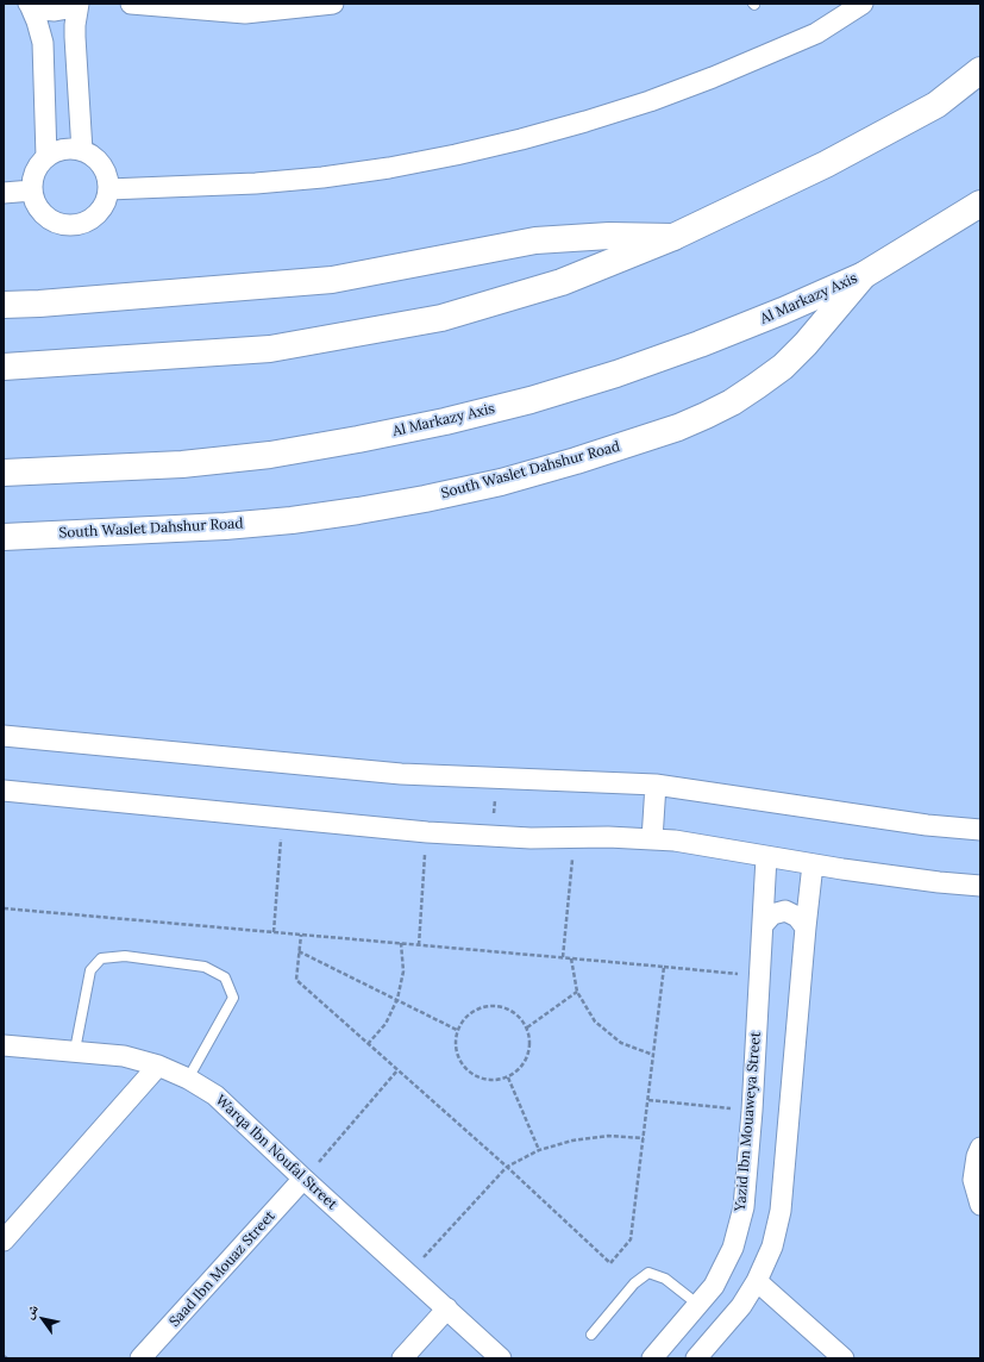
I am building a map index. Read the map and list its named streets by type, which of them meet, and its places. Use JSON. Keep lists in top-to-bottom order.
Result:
{
  "streets": {
    "main road": ["Al Markazy Axis", "South Waslet Dahshur Road"],
    "street": ["Yazid Ibn Mouaweya Street", "Warqa Ibn Noufal Street", "Saad Ibn Mouaz Street"]
  },
  "crossings": [
    ["Al Markazy Axis", "South Waslet Dahshur Road"],
    ["Warqa Ibn Noufal Street", "Saad Ibn Mouaz Street"]
  ],
  "north": "top left"
}
